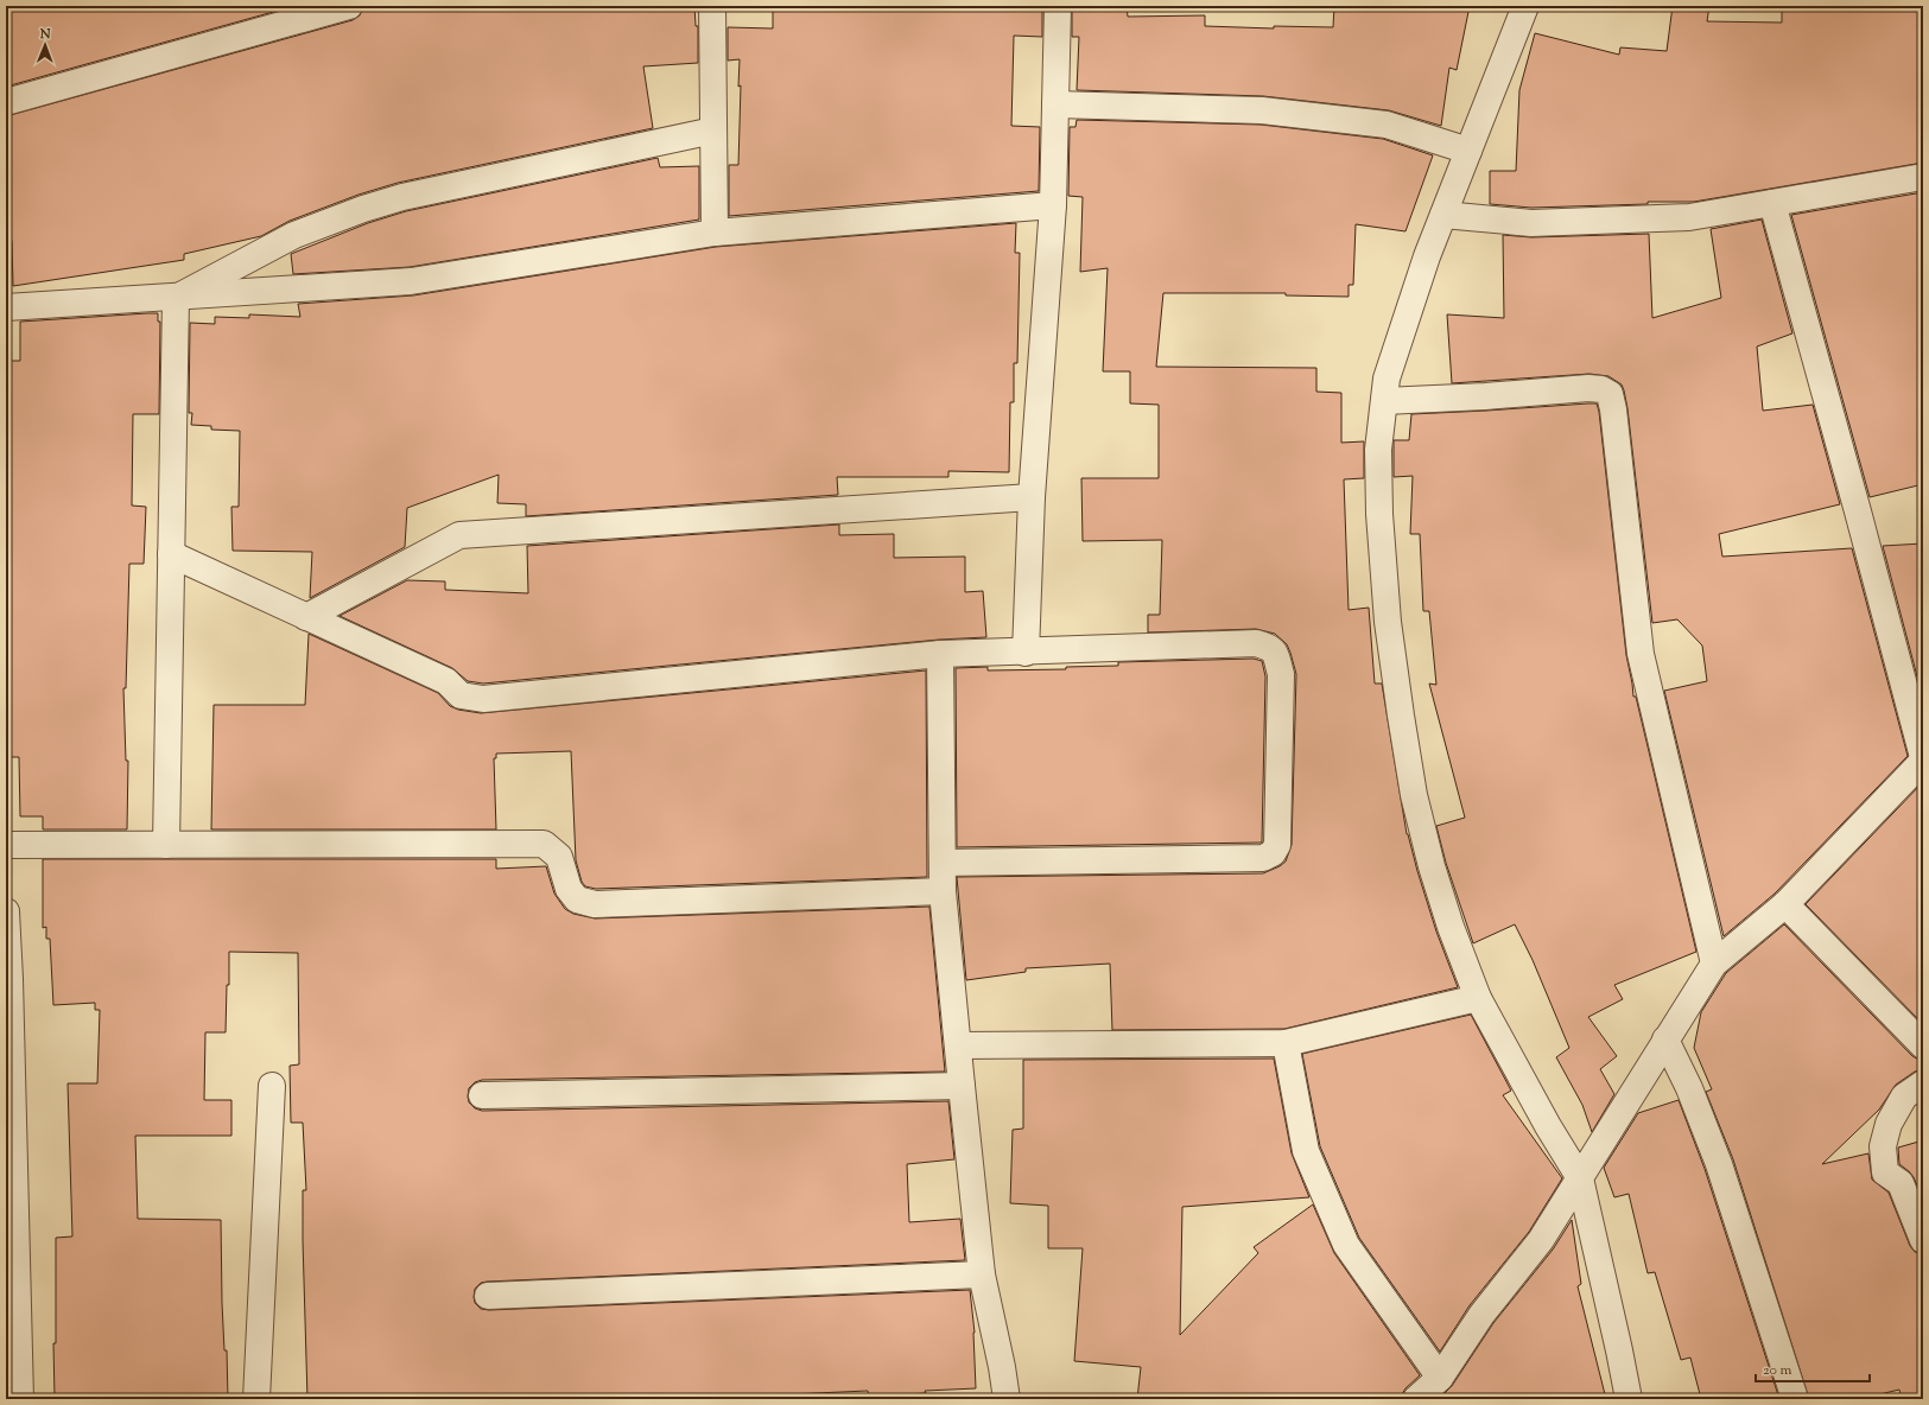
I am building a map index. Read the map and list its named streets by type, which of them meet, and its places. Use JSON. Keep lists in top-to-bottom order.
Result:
{
  "scale_bar": "20 m",
  "north": "top"
}
